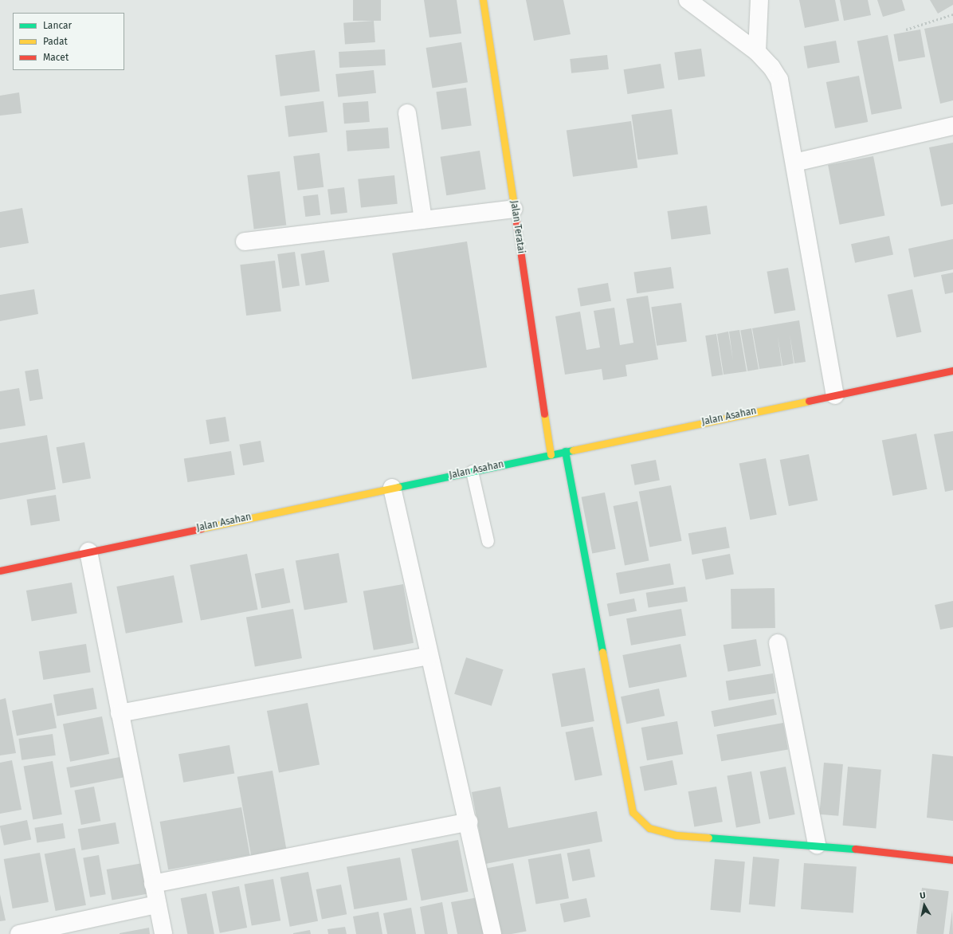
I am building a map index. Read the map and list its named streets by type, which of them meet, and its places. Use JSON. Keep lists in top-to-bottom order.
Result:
{
  "streets": {
    "street": ["Jalan Teratai", "Jalan Asahan"]
  },
  "crossings": [
    ["Jalan Teratai", "Jalan Asahan"]
  ],
  "legend": ["Lancar", "Padat", "Macet"],
  "north": "top"
}
